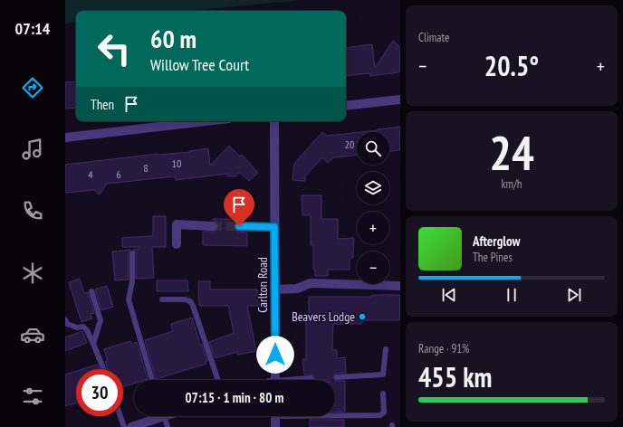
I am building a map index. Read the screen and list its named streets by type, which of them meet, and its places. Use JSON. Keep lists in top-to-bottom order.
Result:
{
  "streets": {
    "street": ["Carlton Road"]
  },
  "places": ["Beavers Lodge"],
  "house_numbers": [
    "20",
    "10",
    "8",
    "4",
    "6"
  ],
  "page": {
    "tabs": "07:14",
    "tile": [
      "Climate",
      ["24", "km/h"],
      ["Range · 91%", "455 km"]
    ],
    "turn": ["60 m", "Willow Tree Court"],
    "heat": ["−", "20.5°", "+"],
    "then": "Then",
    "map_buttons": ["+", "−"],
    "song": ["Afterglow", "The Pines"],
    "limit": "30",
    "trip": "07:15 · 1 min · 80 m"
  }
}
